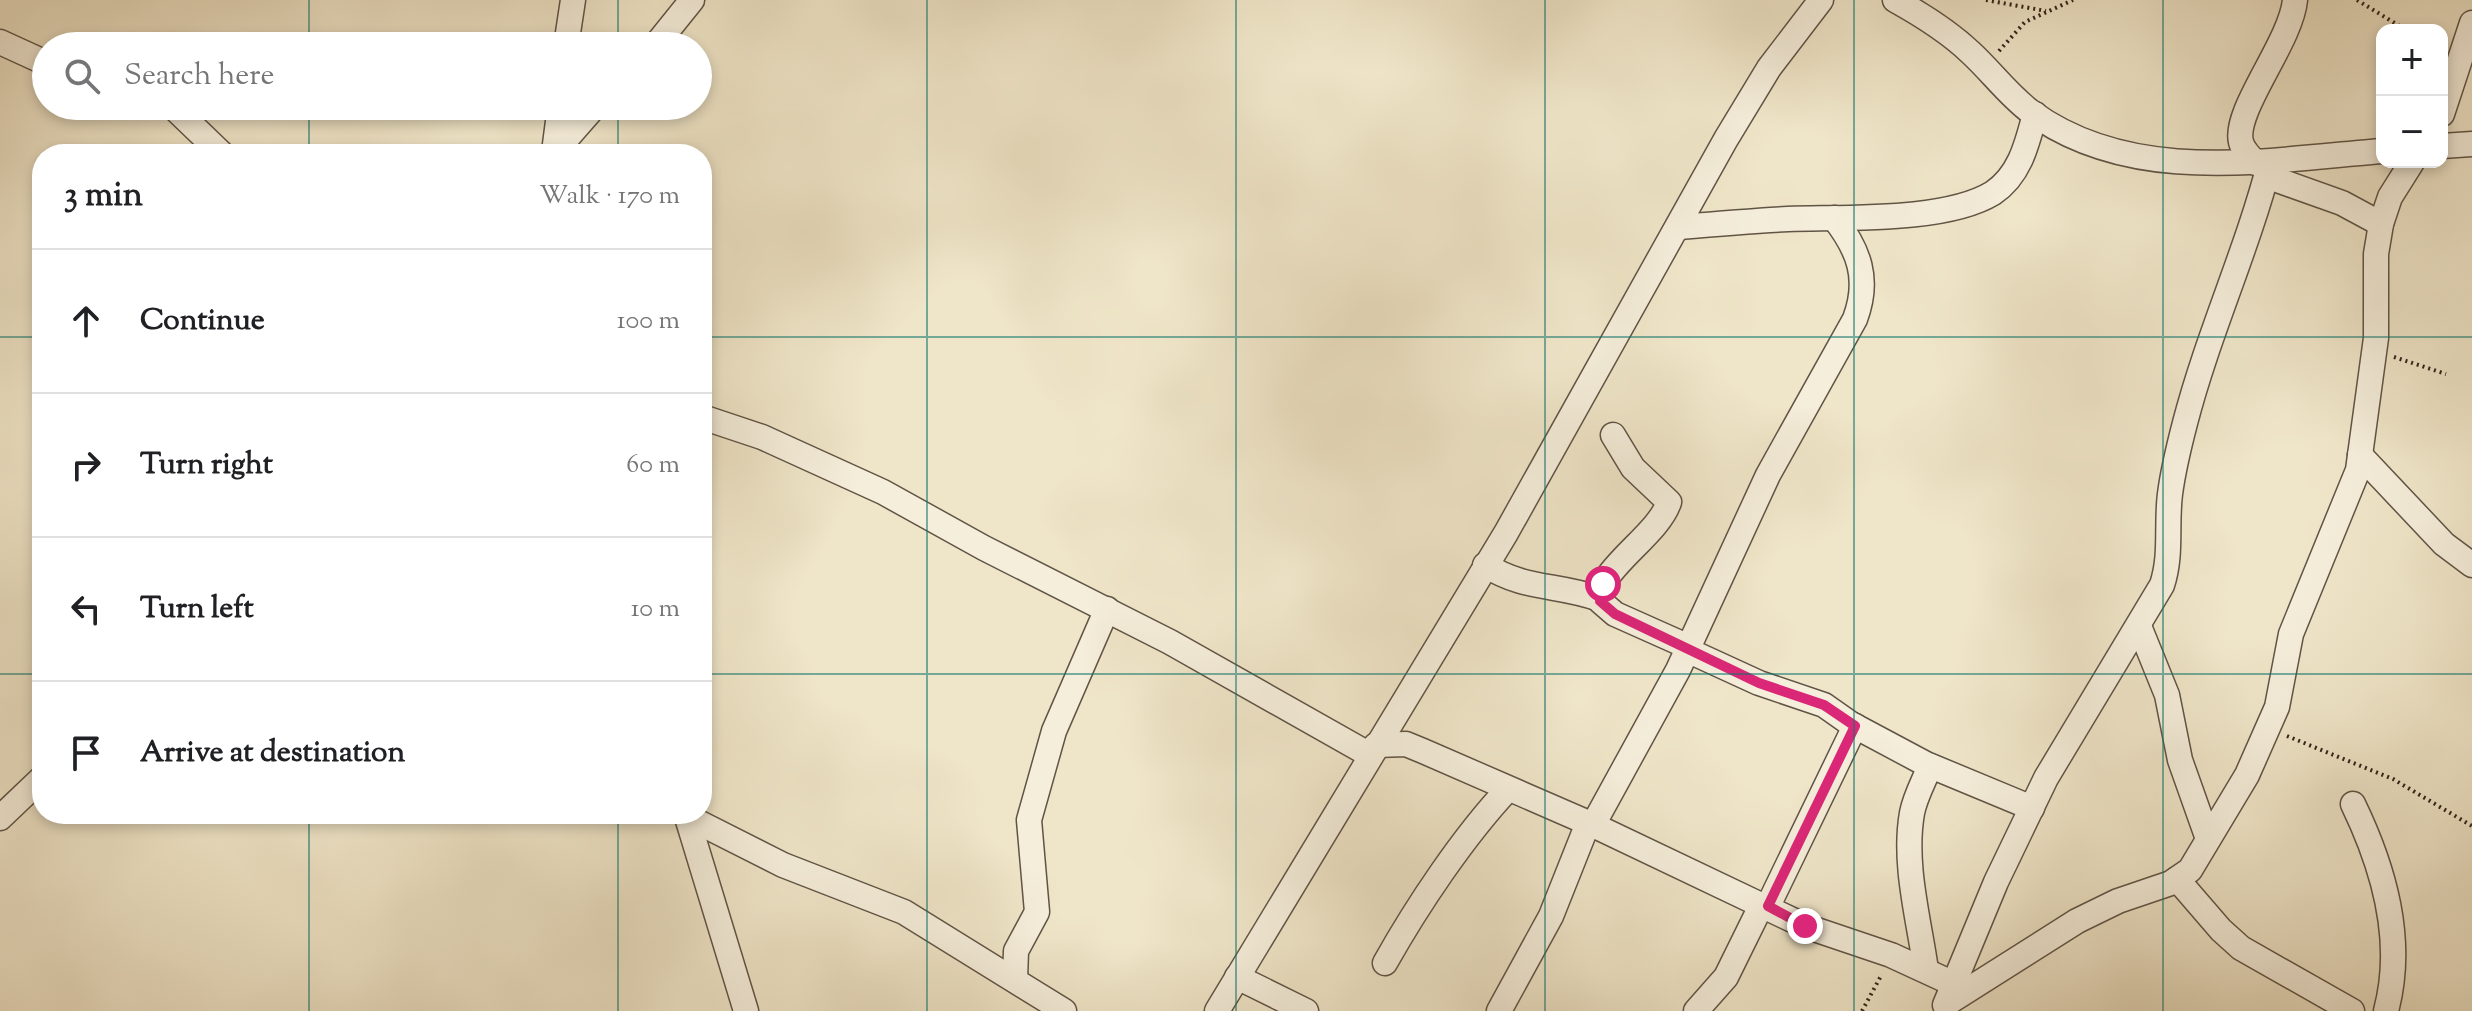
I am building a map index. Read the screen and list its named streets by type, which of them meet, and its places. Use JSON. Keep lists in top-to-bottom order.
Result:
{
  "page": {
    "map_buttons": ["+", "−"],
    "search": "Search here",
    "heading": ["3 min", "Walk · 170 m"],
    "list": [
      ["Continue", "100 m"],
      ["Turn right", "60 m"],
      ["Turn left", "10 m"],
      "Arrive at destination"
    ]
  }
}
